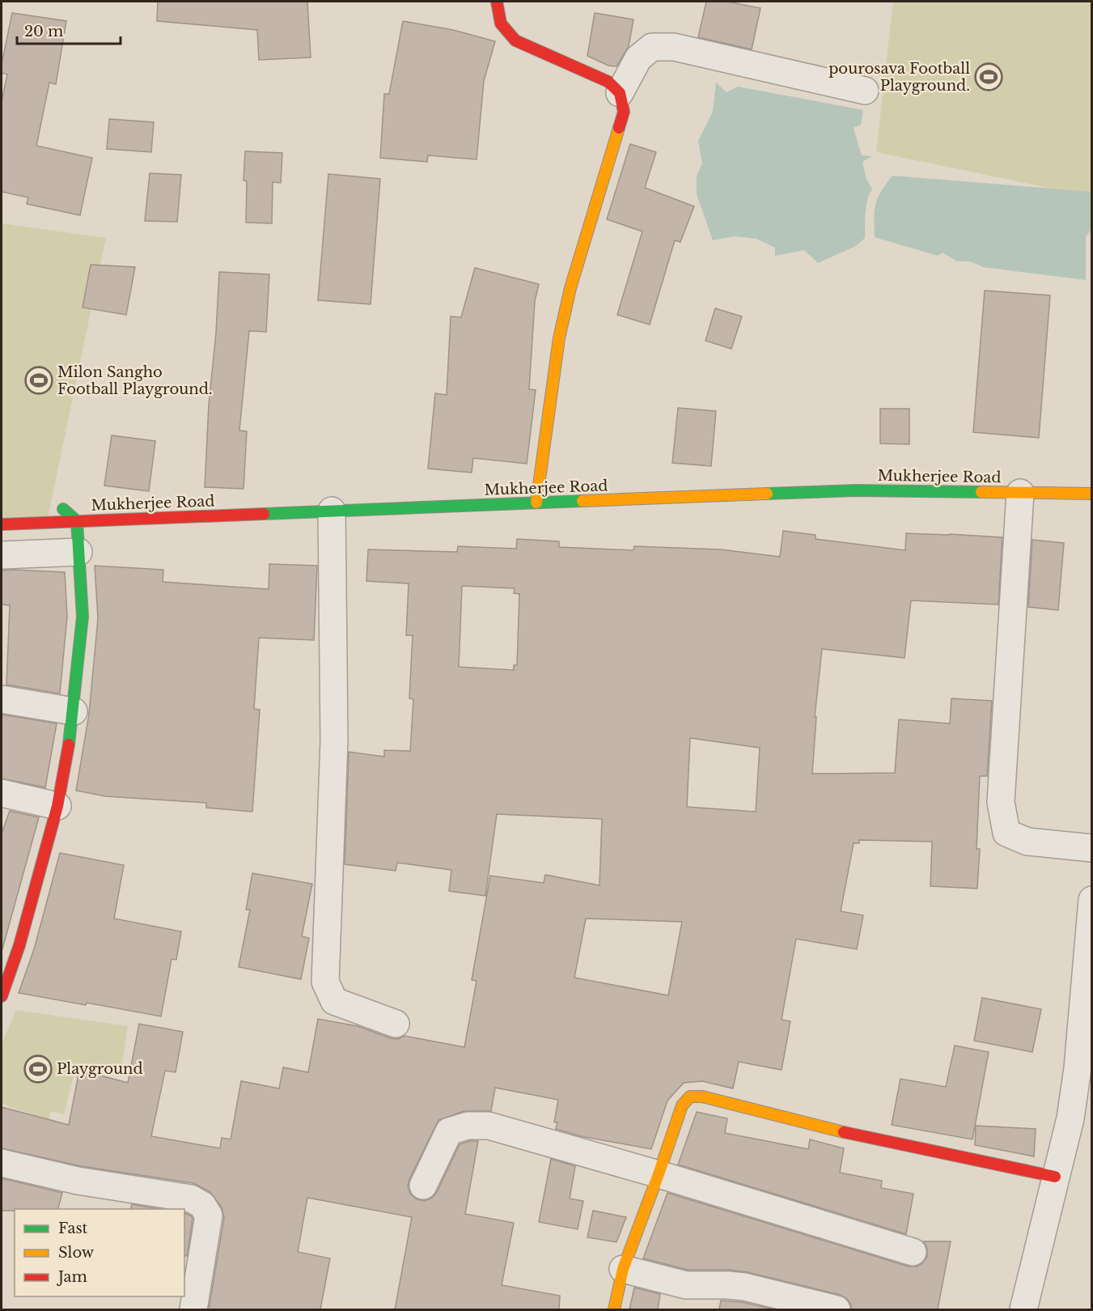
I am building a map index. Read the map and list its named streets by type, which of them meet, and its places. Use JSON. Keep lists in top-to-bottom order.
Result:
{
  "streets": {
    "street": ["Mukherjee Road"]
  },
  "places": {
    "sports": ["pourosava Football Playground.", "Milon Sangho Football Playground.", "Playground"]
  },
  "legend": ["Fast", "Slow", "Jam"],
  "scale_bar": "20 m"
}
